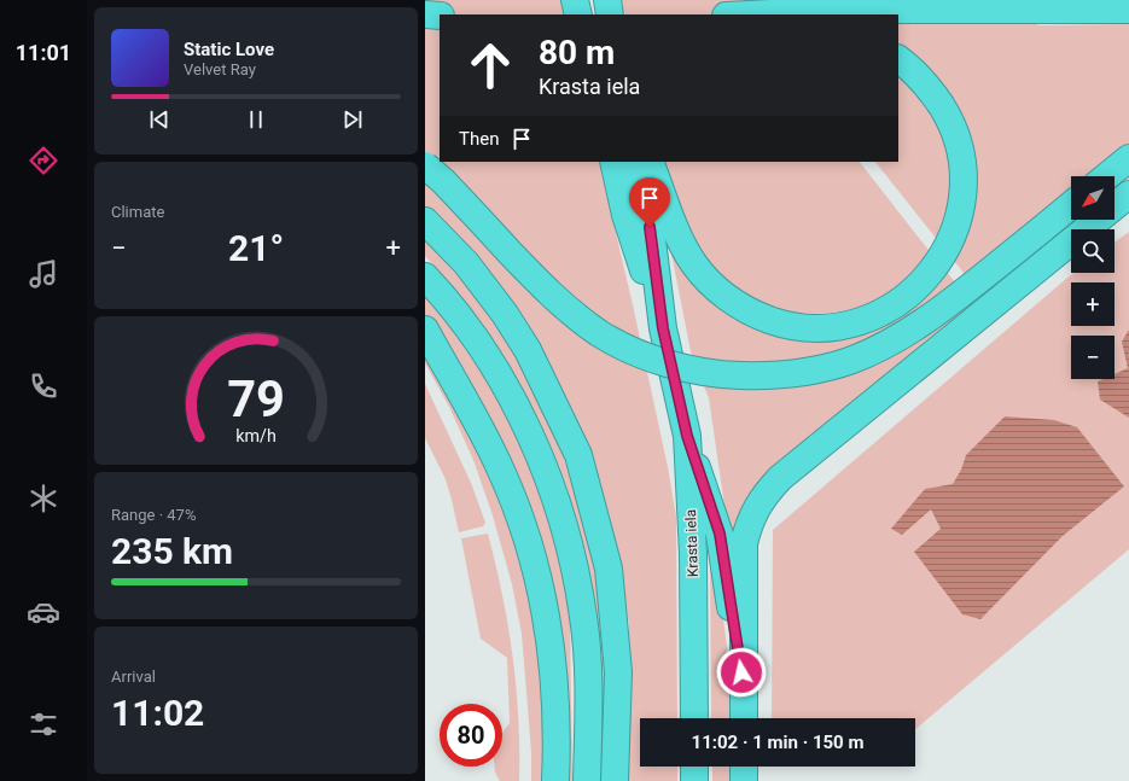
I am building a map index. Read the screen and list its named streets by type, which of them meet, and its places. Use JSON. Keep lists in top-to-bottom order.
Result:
{
  "streets": {
    "highway": ["Krasta iela"]
  },
  "north": "bottom left",
  "page": {
    "tabs": "11:01",
    "turn": ["80 m", "Krasta iela"],
    "song": ["Static Love", "Velvet Ray"],
    "then": "Then",
    "tile": [
      "Climate",
      ["Range · 47%", "235 km"],
      ["Arrival", "11:02"]
    ],
    "map_buttons": ["+", "−"],
    "heat": ["−", "21°", "+"],
    "limit": "80",
    "trip": "11:02 · 1 min · 150 m",
    "gauge": ["79", "km/h"]
  }
}
